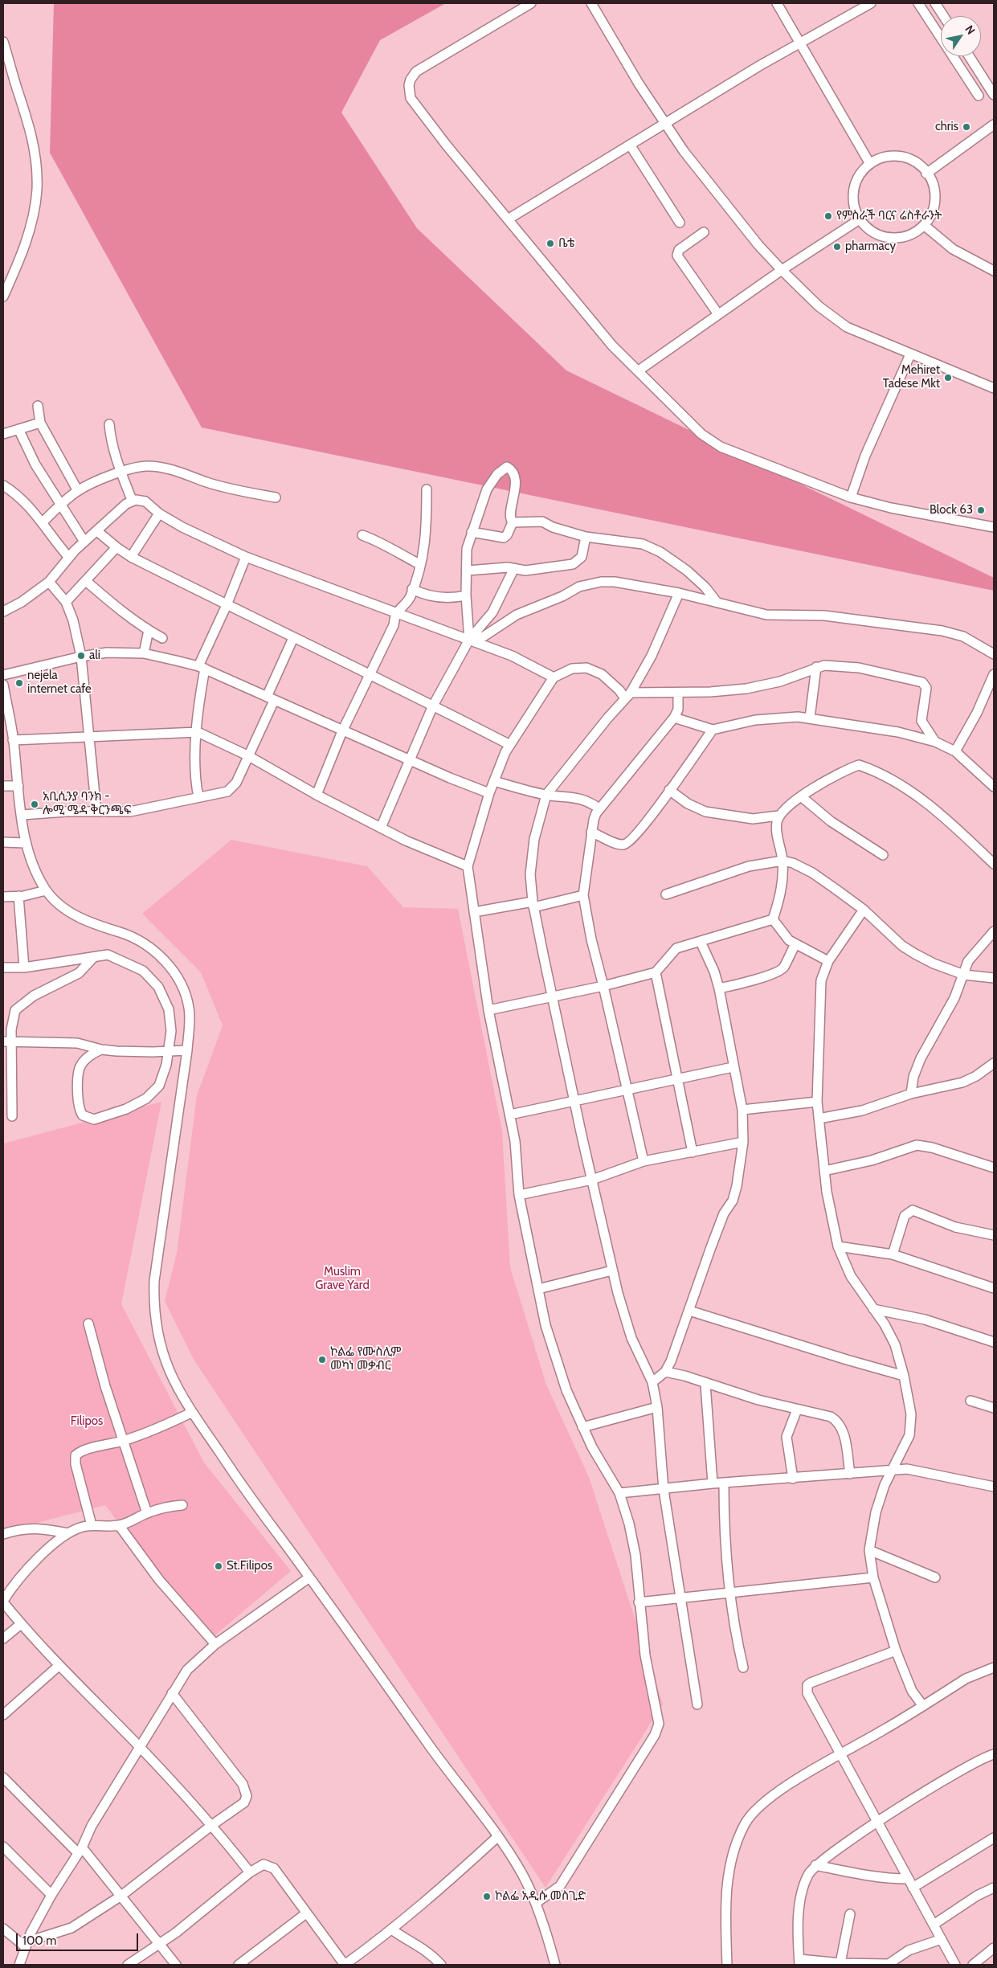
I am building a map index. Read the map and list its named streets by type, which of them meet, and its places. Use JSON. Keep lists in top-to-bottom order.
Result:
{
  "parks": ["Muslim Grave Yard", "Filipos"],
  "places": [
    "chris",
    "የምስራች ባርና ሬስቶራንት",
    "ቤቴ",
    "pharmacy",
    "Mehiret Tadese Mkt",
    "Block 63",
    "ali",
    "nejela internet cafe",
    "አቢሲንያ ባንክ - ሎሚ ሜዳ ቅርንጫፍ",
    "ኮልፌ የሙስሊም መካነ መቃብር",
    "St.Filipos",
    "ኮልፌ አዲሱ መስጊድ"
  ],
  "scale_bar": "100 m",
  "north": "top right"
}
